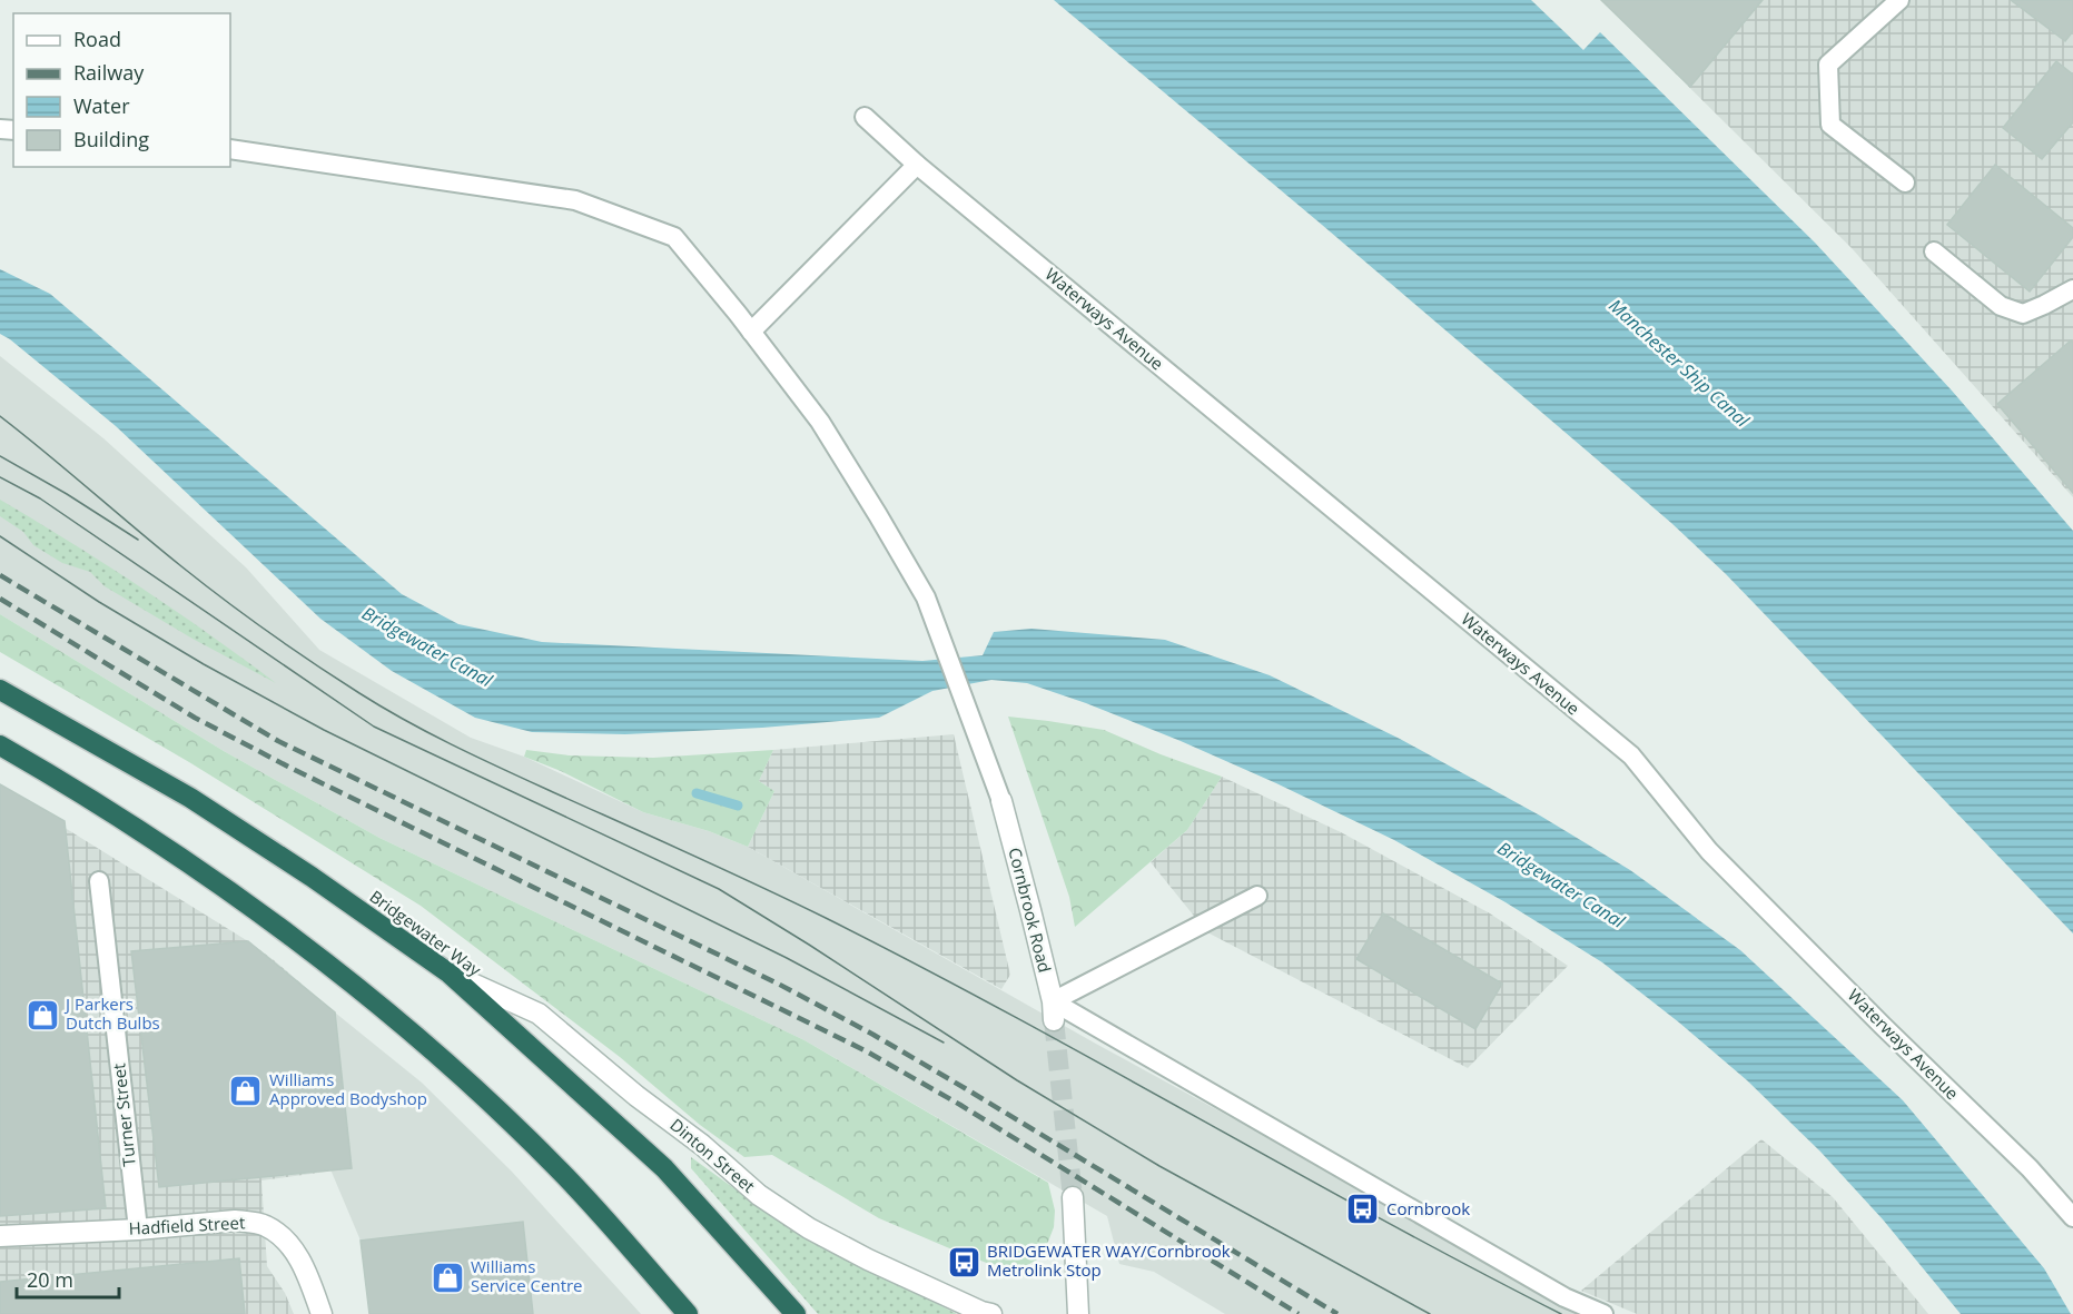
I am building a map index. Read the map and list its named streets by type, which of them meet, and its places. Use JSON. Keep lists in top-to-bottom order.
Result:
{
  "streets": {
    "highway": ["Bridgewater Way"],
    "street": ["Cornbrook Road", "Dinton Street", "Hadfield Street"],
    "lane": ["Waterways Avenue", "Turner Street"]
  },
  "crossings": [
    ["Bridgewater Way", "Dinton Street"],
    ["Turner Street", "Hadfield Street"]
  ],
  "water": ["Manchester Ship Canal", "Bridgewater Canal"],
  "places": {
    "shop": ["J Parkers Dutch Bulbs", "Williams Approved Bodyshop", "Williams Service Centre"],
    "bus stop": ["Cornbrook", "BRIDGEWATER WAY/Cornbrook Metrolink Stop"]
  },
  "legend": [
    "Road",
    "Railway",
    "Water",
    "Building"
  ],
  "scale_bar": "20 m"
}
